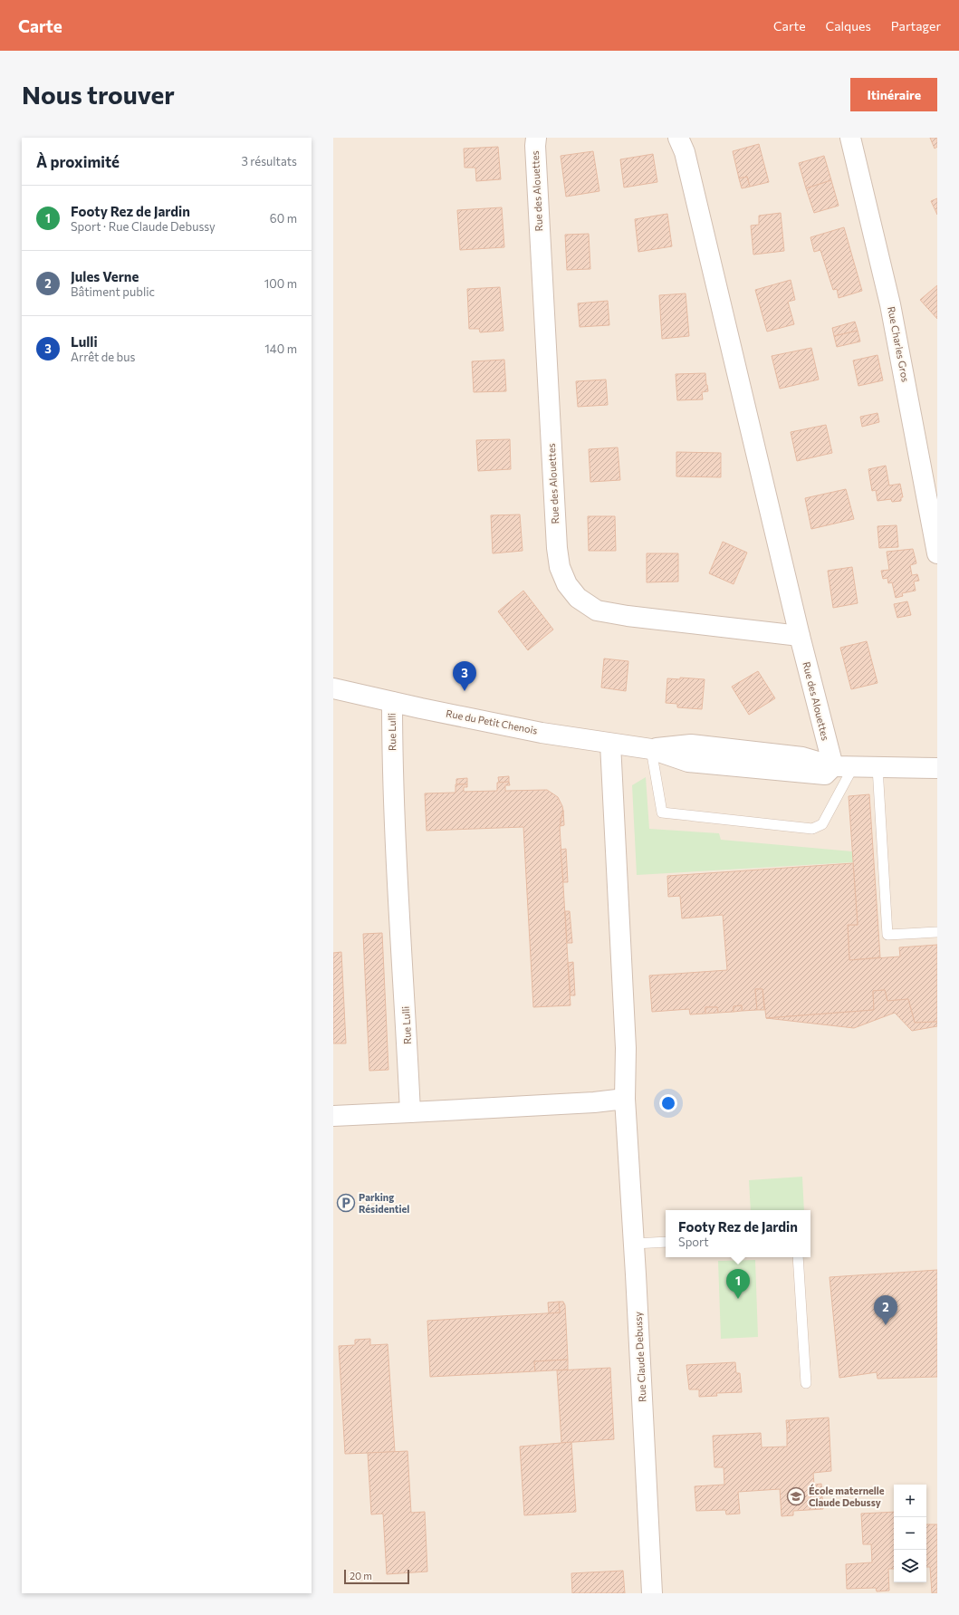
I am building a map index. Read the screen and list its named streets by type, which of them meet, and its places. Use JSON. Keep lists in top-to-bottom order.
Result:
{
  "streets": {
    "street": [
      "Rue des Alouettes",
      "Rue Charles Gros",
      "Rue du Petit Chenois",
      "Rue Lulli",
      "Rue Claude Debussy"
    ]
  },
  "crossings": [
    ["Rue des Alouettes", "Rue du Petit Chenois"],
    ["Rue du Petit Chenois", "Rue Lulli"]
  ],
  "places": {
    "parking": ["Parking Résidentiel"],
    "school or university": ["École maternelle Claude Debussy"]
  },
  "scale_bar": "20 m",
  "page": {
    "header": "Carte",
    "nav": ["Carte", "Calques", "Partager"],
    "buttons": "Itinéraire",
    "title": "Nous trouver",
    "heading": ["À proximité", "3 résultats"],
    "list": [
      {
        "mark": "1",
        "name": "Footy Rez de Jardin",
        "note": "Sport · Rue Claude Debussy",
        "value": "60 m"
      },
      {
        "mark": "2",
        "name": "Jules Verne",
        "note": "Bâtiment public",
        "value": "100 m"
      },
      {
        "mark": "3",
        "name": "Lulli",
        "note": "Arrêt de bus",
        "value": "140 m"
      }
    ],
    "pins": ["3", "1", "2"],
    "popup": ["Footy Rez de Jardin", "Sport"],
    "map_buttons": ["+", "−"],
    "scale": "20 m"
  }
}
